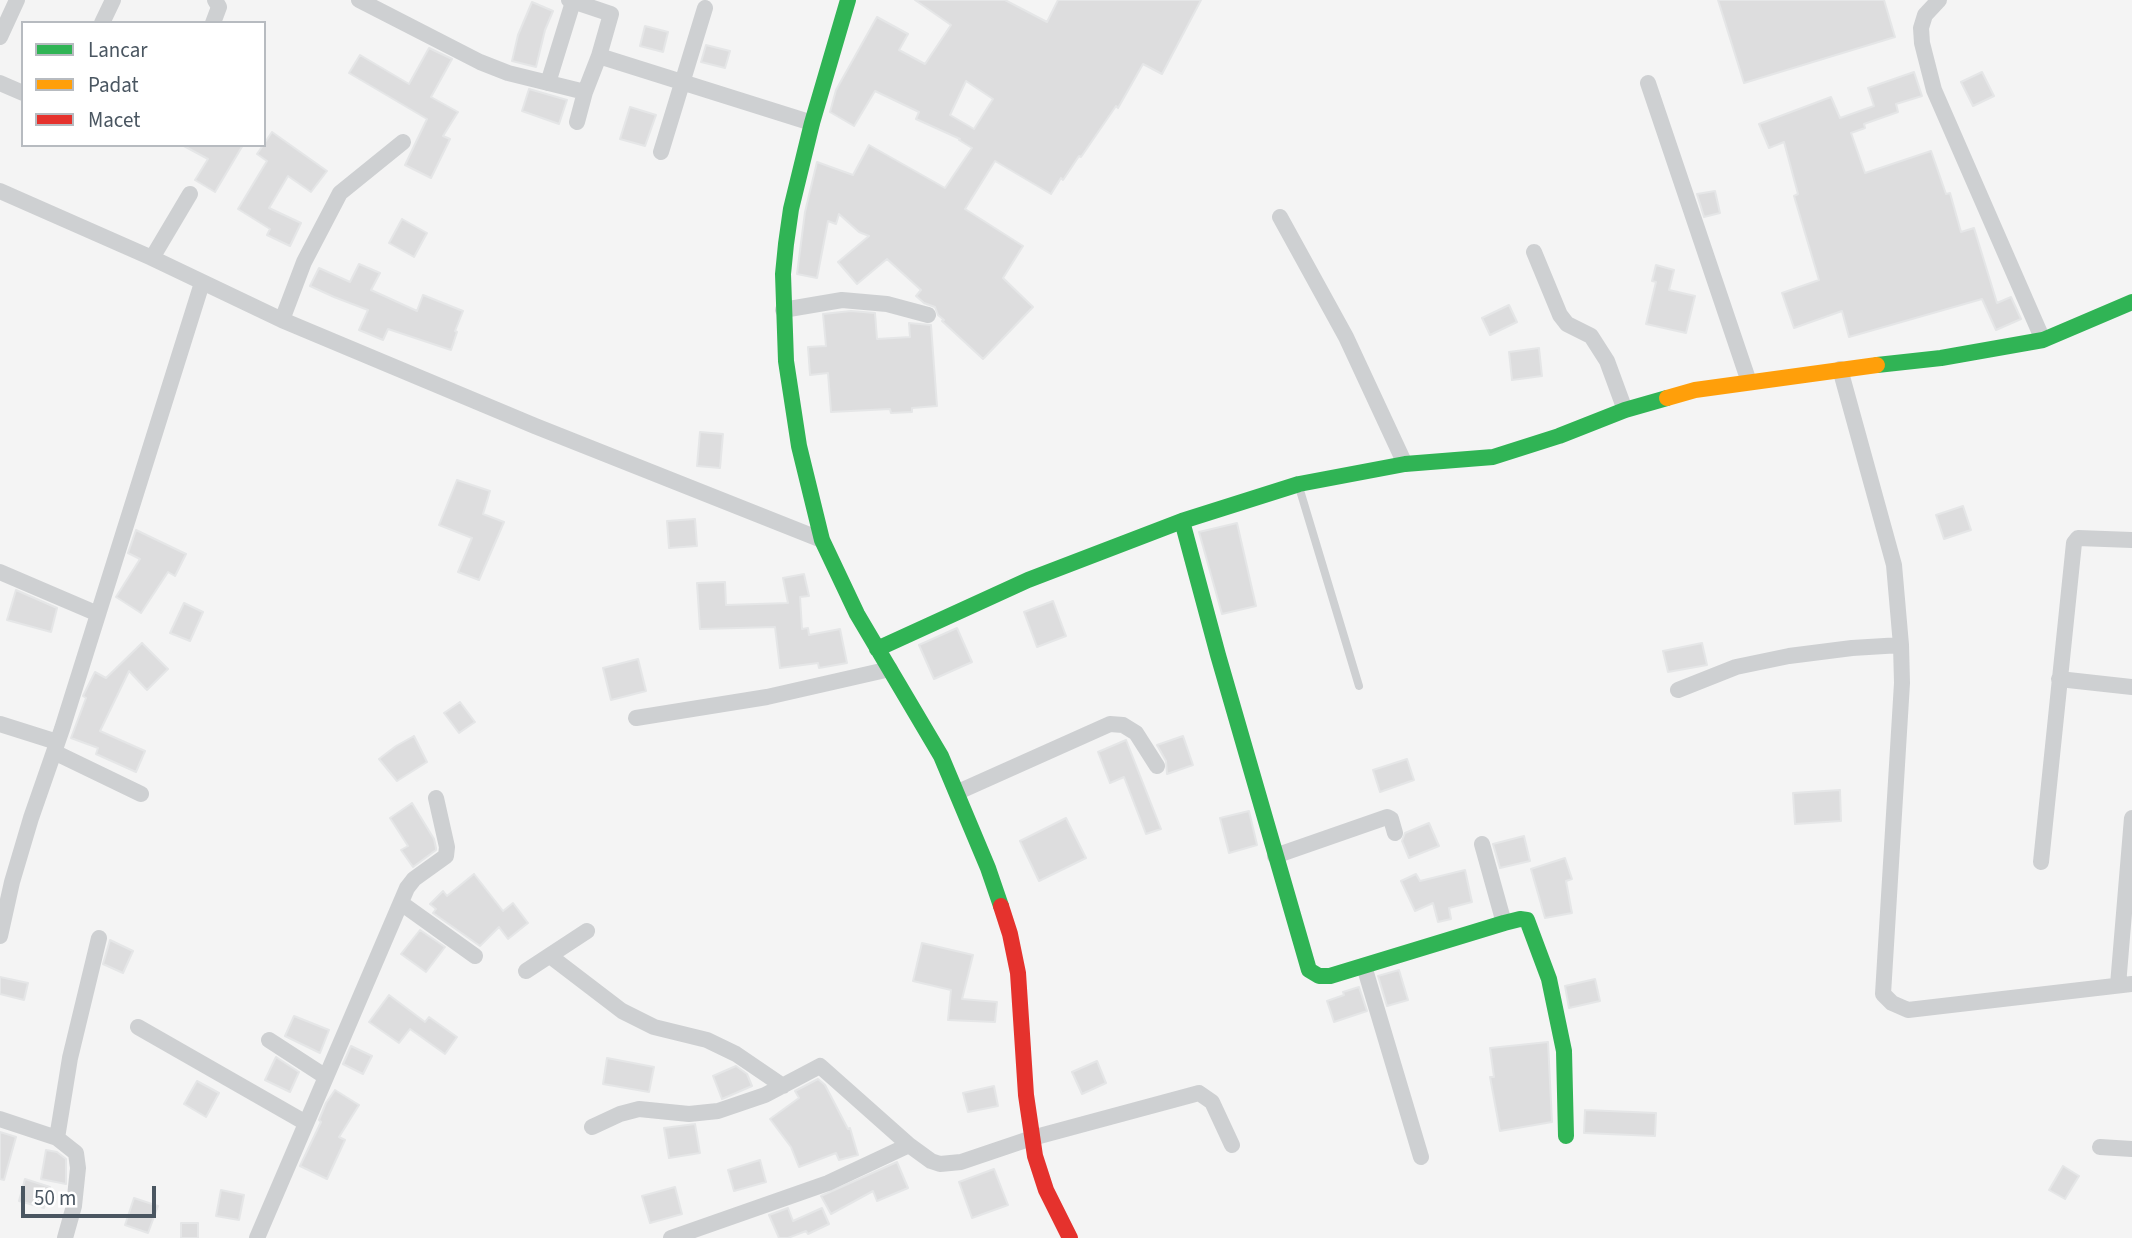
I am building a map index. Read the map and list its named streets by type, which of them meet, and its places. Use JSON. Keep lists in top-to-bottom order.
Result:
{
  "legend": ["Lancar", "Padat", "Macet"],
  "scale_bar": "50 m"
}
